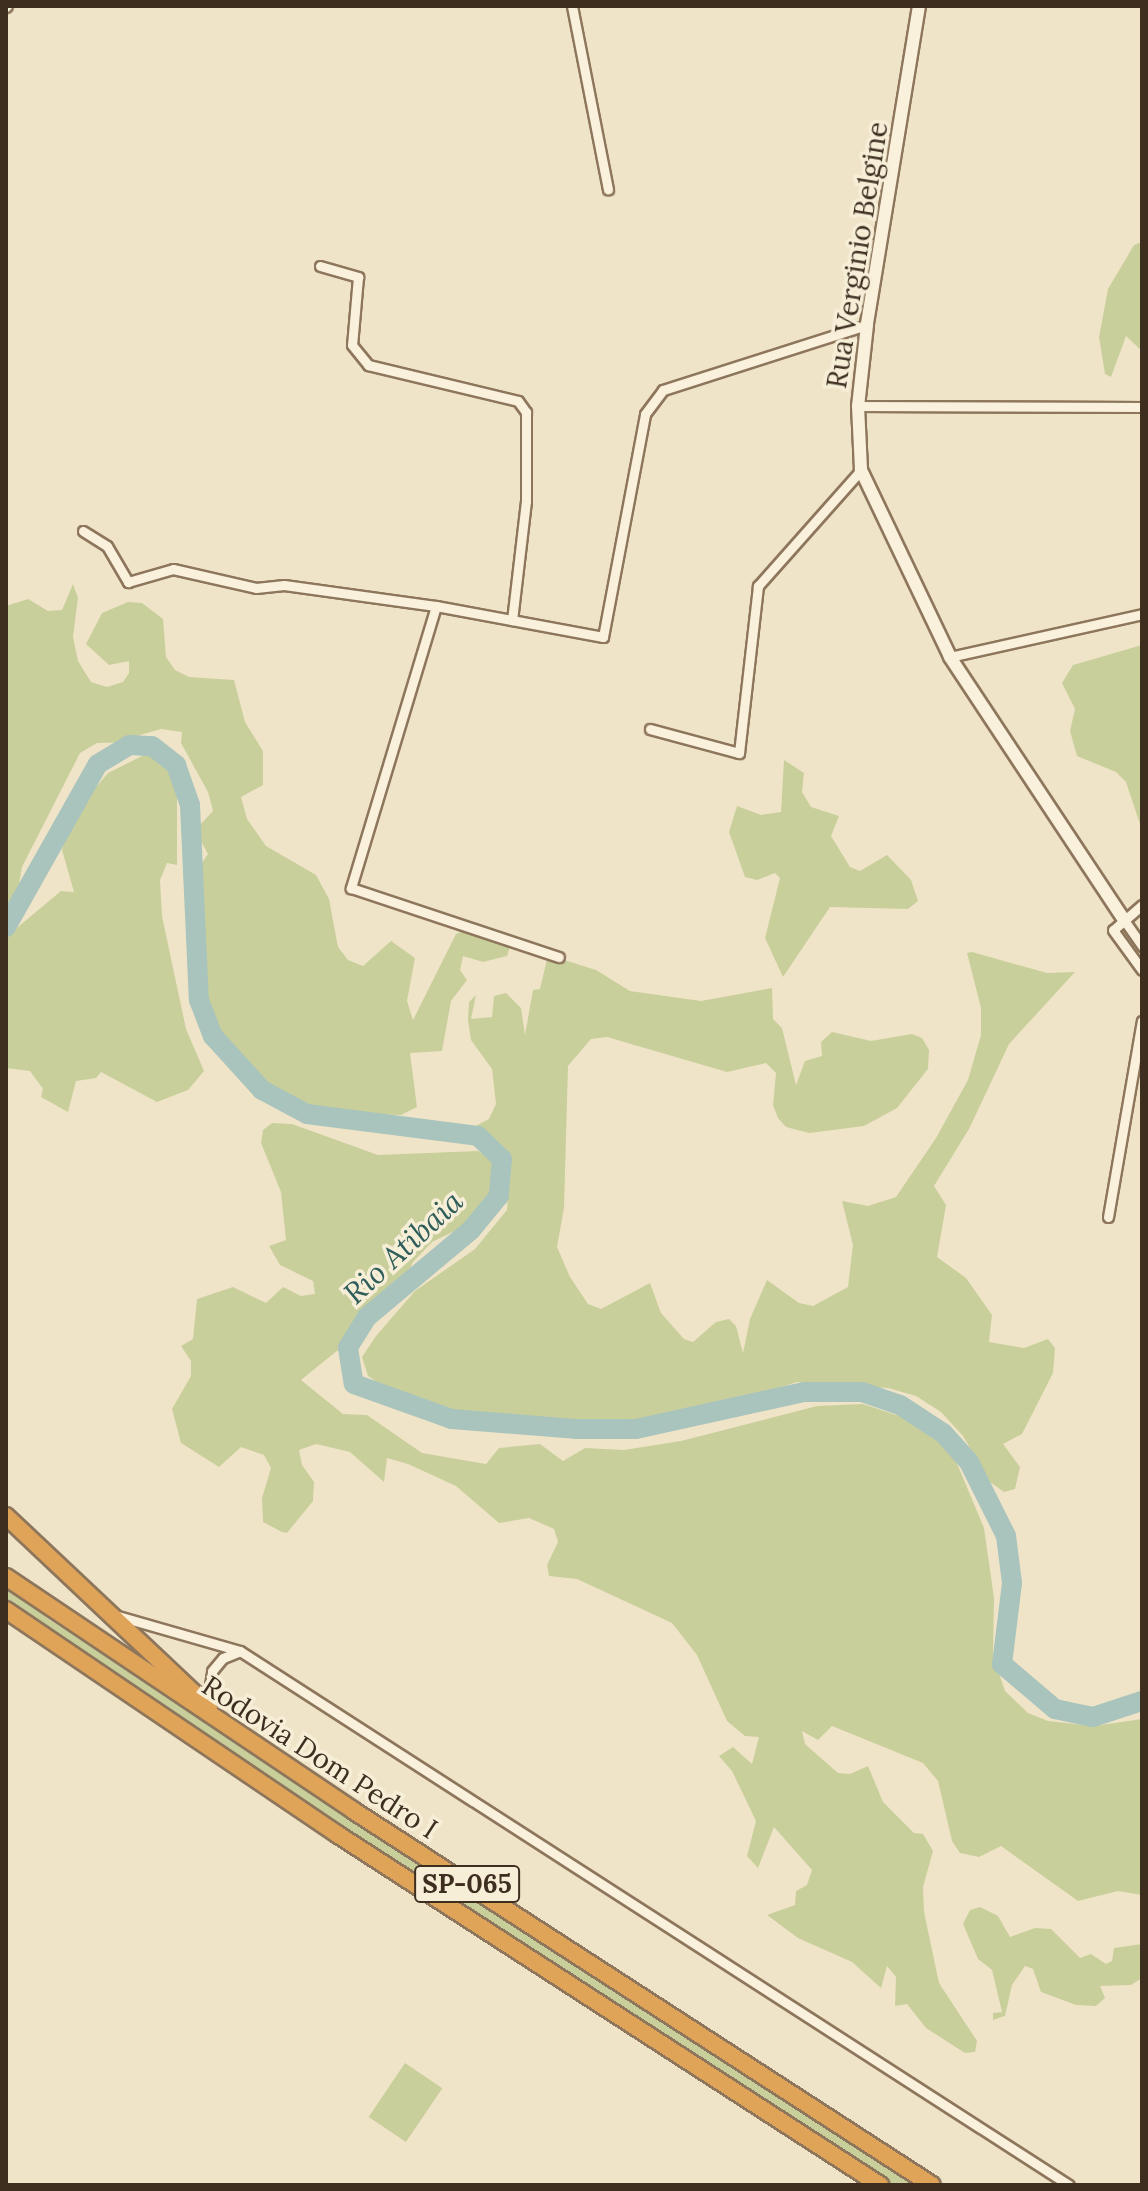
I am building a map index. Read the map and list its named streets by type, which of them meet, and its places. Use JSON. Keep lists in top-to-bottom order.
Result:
{
  "streets": {
    "highway": ["Rodovia Dom Pedro I", "SP-065"],
    "street": ["Rua Verginio Belgine"]
  },
  "water": ["Rio Atibaia"]
}
